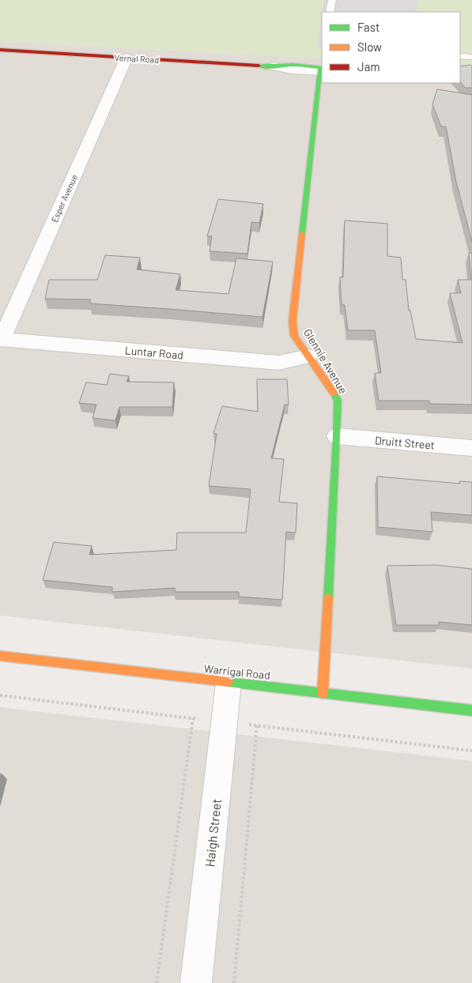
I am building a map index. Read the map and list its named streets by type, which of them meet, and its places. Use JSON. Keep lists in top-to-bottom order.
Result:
{
  "streets": {
    "main road": ["Vernal Road", "Glennie Avenue", "Warrigal Road"],
    "street": [
      "Esper Avenue",
      "Luntar Road",
      "Druitt Street",
      "Haigh Street"
    ]
  },
  "crossings": [
    ["Vernal Road", "Esper Avenue"],
    ["Vernal Road", "Glennie Avenue"],
    ["Esper Avenue", "Luntar Road"],
    ["Luntar Road", "Glennie Avenue"],
    ["Glennie Avenue", "Druitt Street"],
    ["Glennie Avenue", "Warrigal Road"],
    ["Warrigal Road", "Haigh Street"]
  ],
  "legend": ["Fast", "Slow", "Jam"]
}
